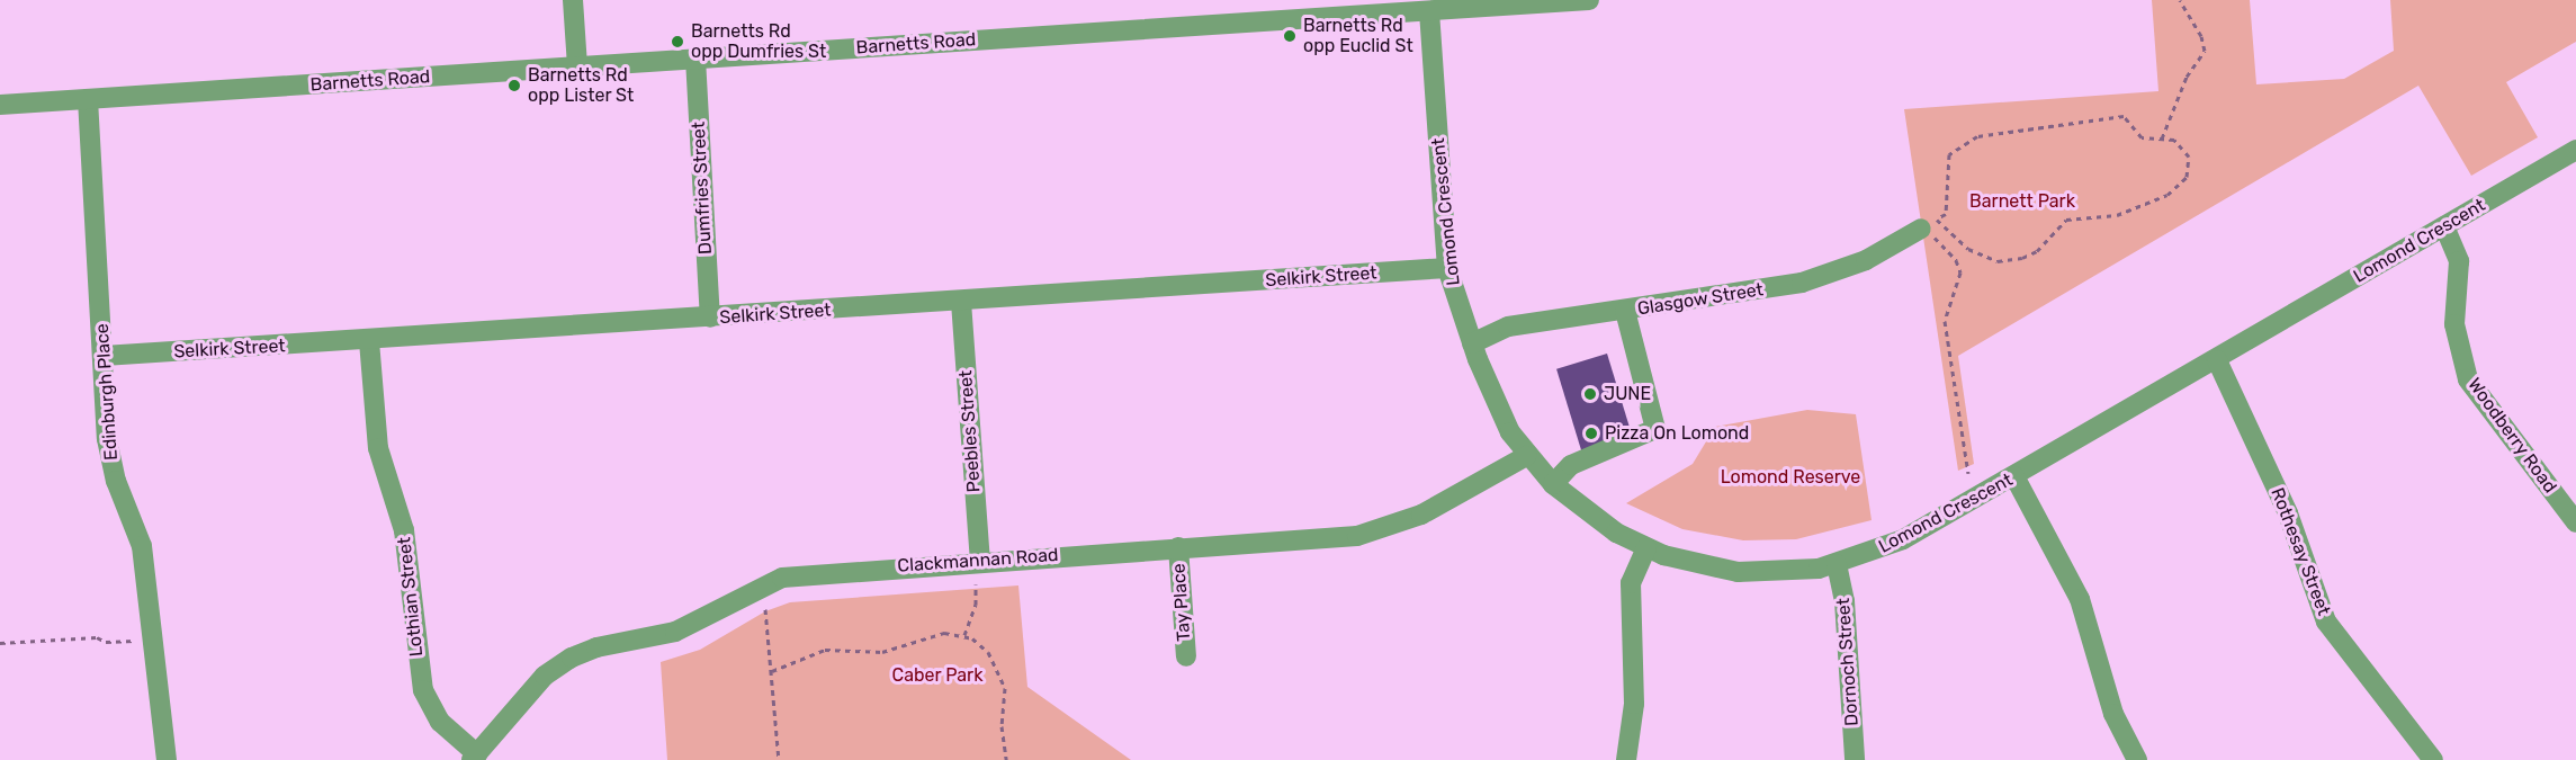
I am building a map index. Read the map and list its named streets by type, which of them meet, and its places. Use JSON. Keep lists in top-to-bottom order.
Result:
{
  "streets": {
    "street": [
      "Barnetts Road",
      "Dumfries Street",
      "Lomond Crescent",
      "Selkirk Street",
      "Glasgow Street",
      "Edinburgh Place",
      "Peebles Street",
      "Woodberry Road",
      "Rothesay Street",
      "Clackmannan Road",
      "Lothian Street",
      "Tay Place",
      "Dornoch Street"
    ]
  },
  "crossings": [
    ["Barnetts Road", "Dumfries Street"],
    ["Barnetts Road", "Lomond Crescent"],
    ["Barnetts Road", "Edinburgh Place"],
    ["Dumfries Street", "Selkirk Street"],
    ["Lomond Crescent", "Selkirk Street"],
    ["Lomond Crescent", "Glasgow Street"],
    ["Lomond Crescent", "Woodberry Road"],
    ["Lomond Crescent", "Rothesay Street"],
    ["Lomond Crescent", "Clackmannan Road"],
    ["Lomond Crescent", "Dornoch Street"],
    ["Selkirk Street", "Edinburgh Place"],
    ["Selkirk Street", "Peebles Street"],
    ["Selkirk Street", "Lothian Street"],
    ["Peebles Street", "Clackmannan Road"],
    ["Clackmannan Road", "Lothian Street"],
    ["Clackmannan Road", "Tay Place"]
  ],
  "parks": ["Barnett Park", "Lomond Reserve", "Caber Park"],
  "places": [
    "Barnetts Rd opp Euclid St",
    "Barnetts Rd opp Dumfries St",
    "Barnetts Rd opp Lister St",
    "JUNE",
    "Pizza On Lomond"
  ]
}
